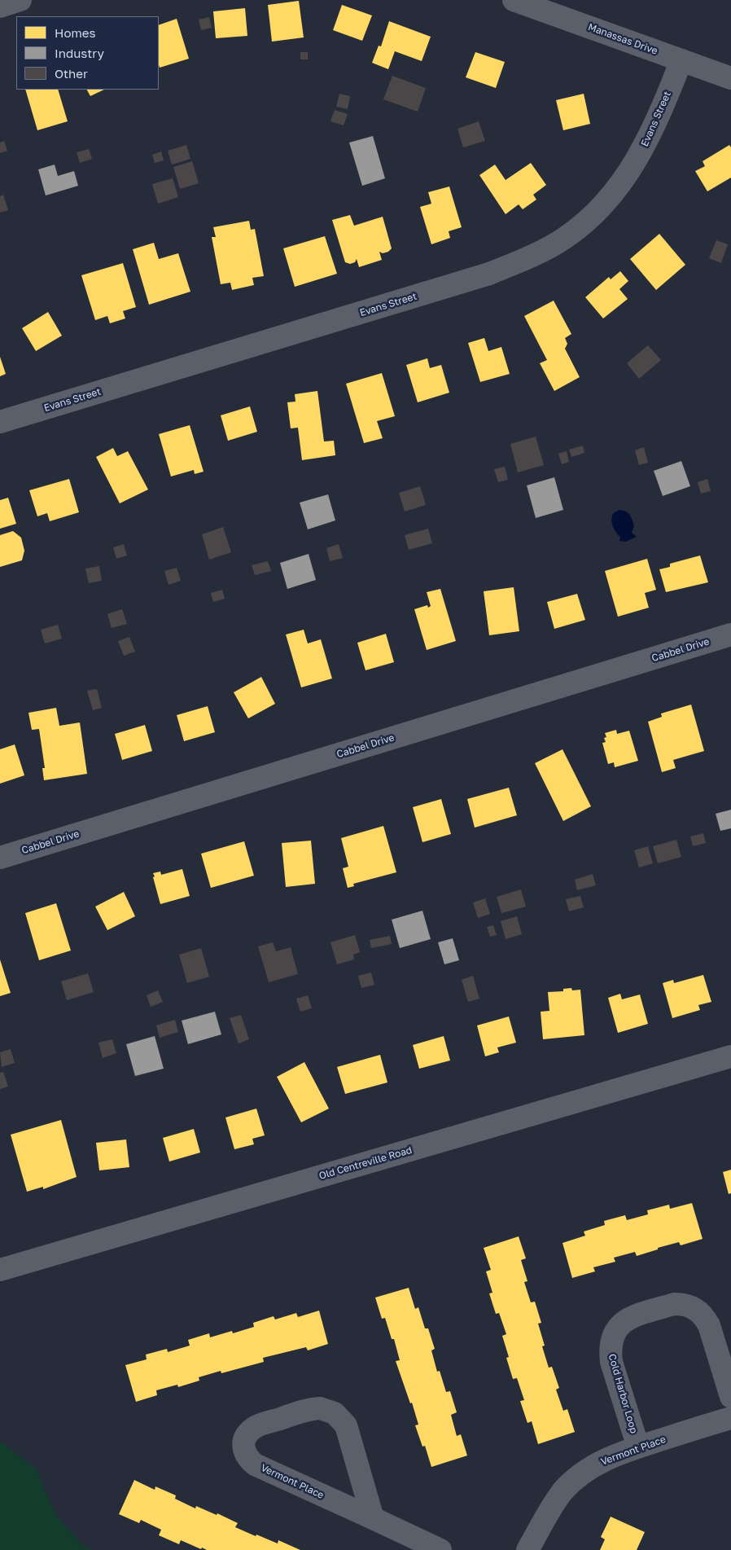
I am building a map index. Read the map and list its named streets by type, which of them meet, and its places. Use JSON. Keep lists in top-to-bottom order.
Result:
{
  "streets": {
    "street": [
      "Manassas Drive",
      "Evans Street",
      "Cabbel Drive",
      "Old Centreville Road",
      "Cold Harbor Loop",
      "Vermont Place"
    ]
  },
  "crossings": [
    ["Manassas Drive", "Evans Street"],
    ["Cold Harbor Loop", "Vermont Place"]
  ],
  "legend": ["Homes", "Industry", "Other"]
}
